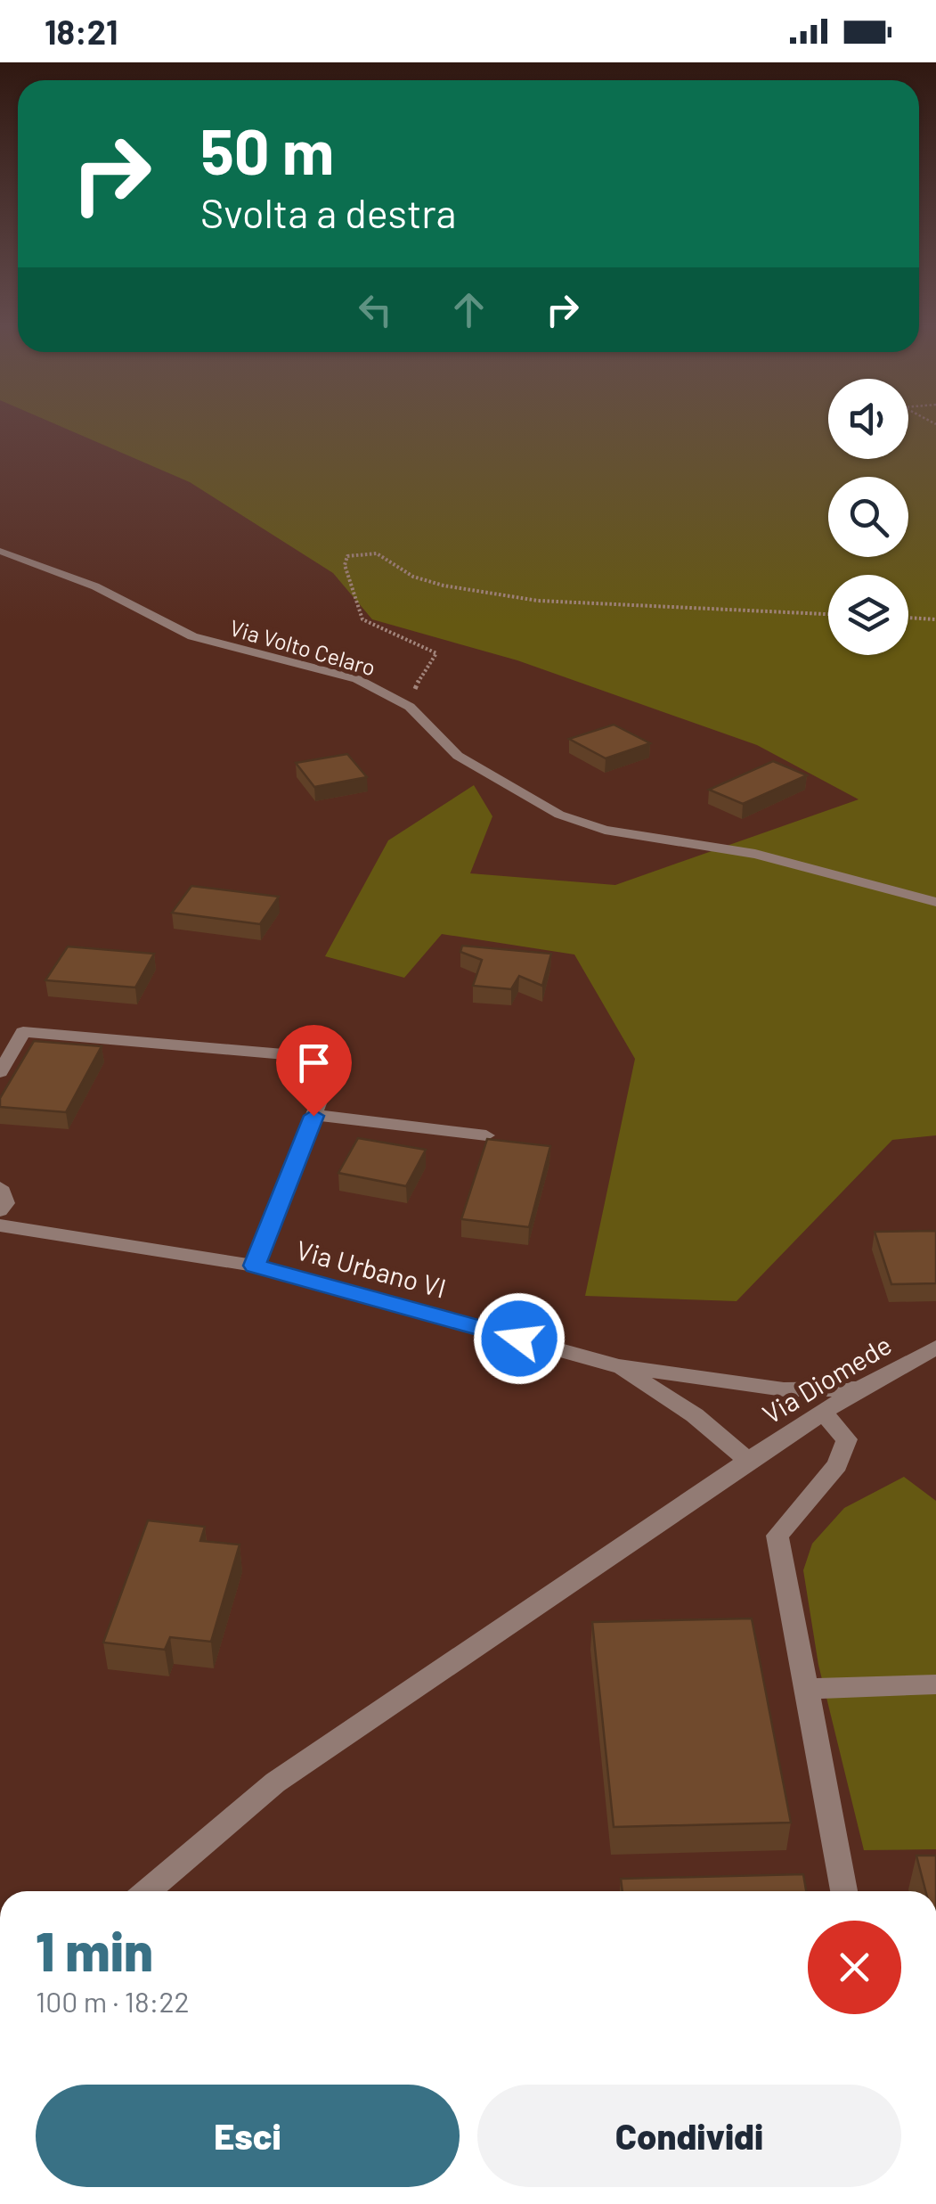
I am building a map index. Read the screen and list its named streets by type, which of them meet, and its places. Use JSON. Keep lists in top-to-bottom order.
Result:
{
  "streets": {
    "street": ["Via Volto Celaro", "Via Urbano VI", "Via Diomede"]
  },
  "crossings": [
    ["Via Urbano VI", "Via Diomede"]
  ],
  "page": {
    "status": "18:21",
    "turn": ["50 m", "Svolta a destra"],
    "heading": ["1 min", "100 m · 18:22"],
    "buttons": ["Esci", "Condividi"]
  }
}
